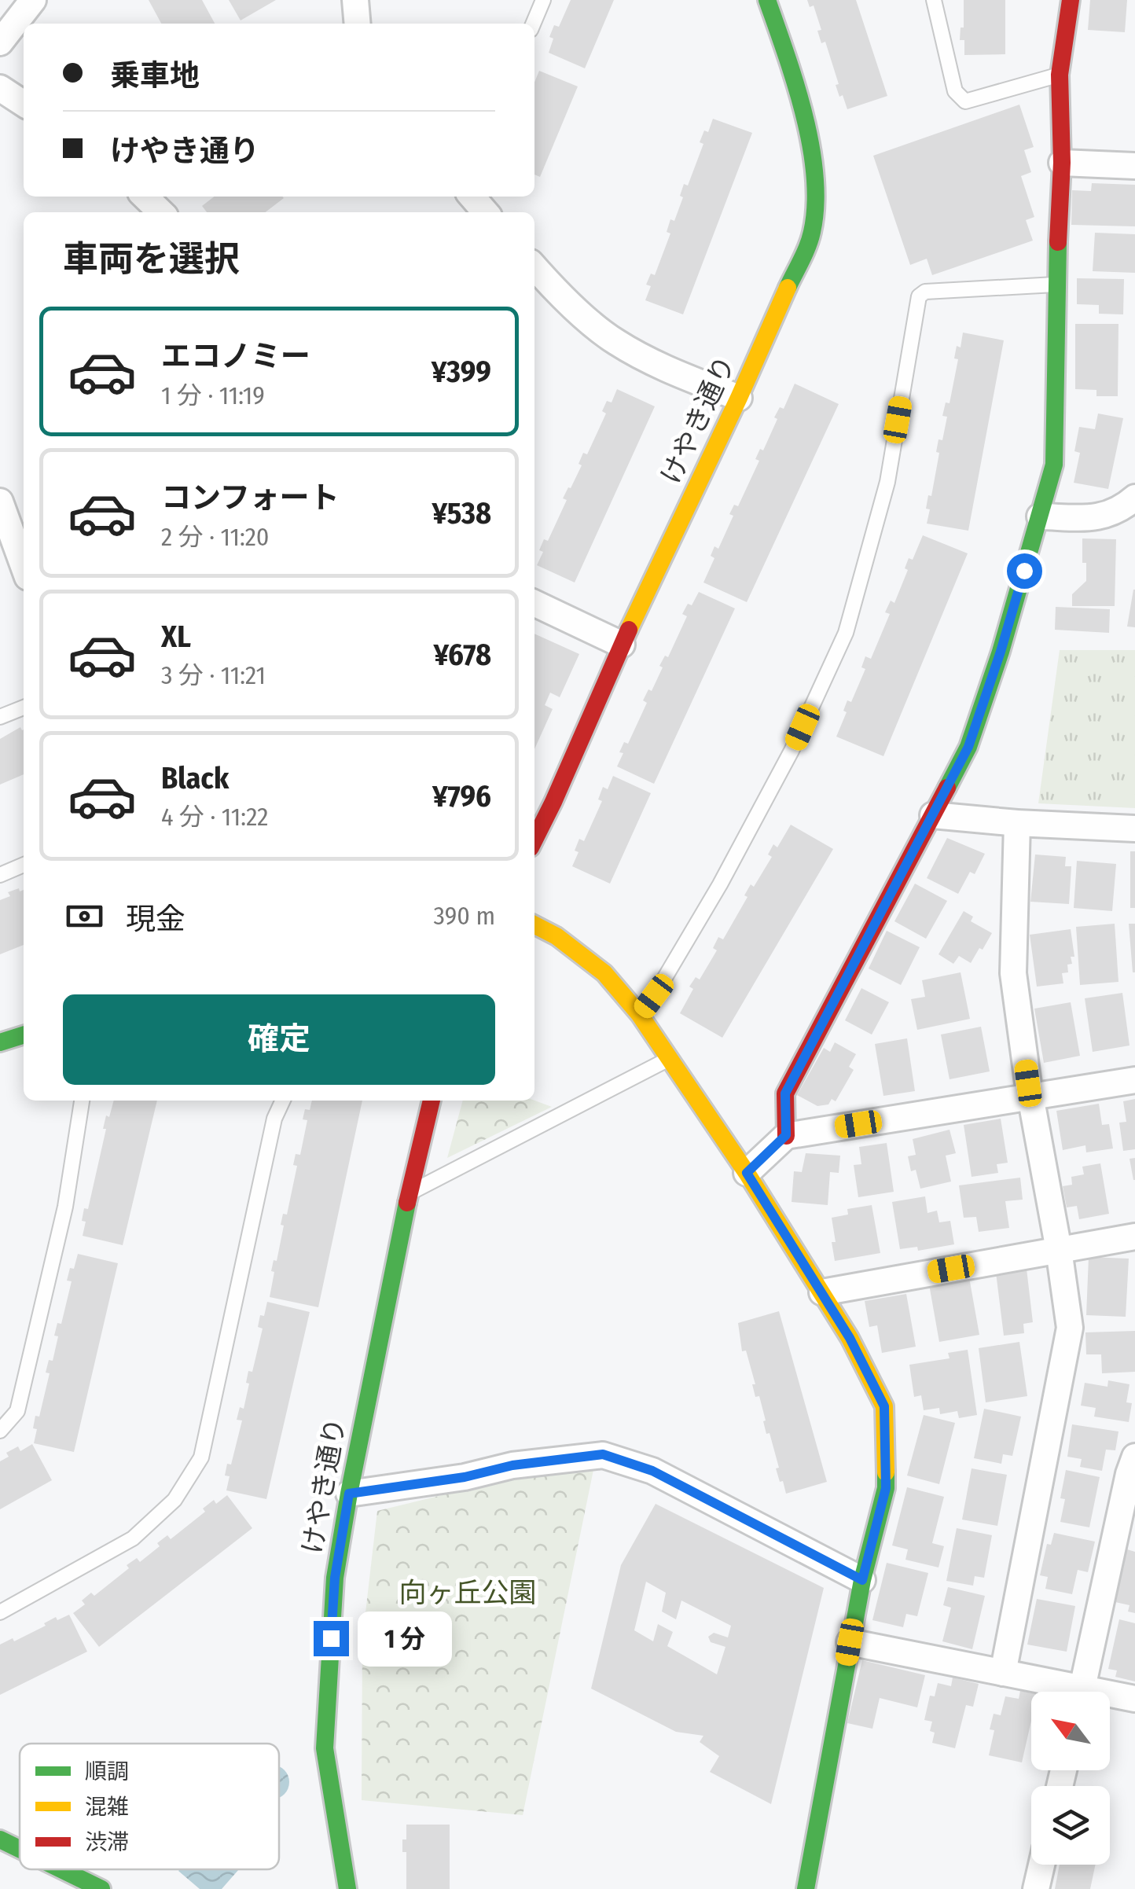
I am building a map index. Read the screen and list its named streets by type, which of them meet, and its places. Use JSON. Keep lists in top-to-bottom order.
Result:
{
  "streets": {
    "street": ["けやき通り"]
  },
  "parks": ["向ヶ丘公園"],
  "legend": ["順調", "混雑", "渋滞"],
  "north": "top left",
  "page": {
    "banner": ["乗車地", "けやき通り"],
    "heading": "車両を選択",
    "list": [
      {
        "name": "エコノミー",
        "note": "1 分 · 11:19",
        "value": "¥399"
      },
      {
        "name": "コンフォート",
        "note": "2 分 · 11:20",
        "value": "¥538"
      },
      {
        "name": "XL",
        "note": "3 分 · 11:21",
        "value": "¥678"
      },
      {
        "name": "Black",
        "note": "4 分 · 11:22",
        "value": "¥796"
      }
    ],
    "pay": ["現金", "390 m"],
    "buttons": "確定",
    "bubble": "1 分"
  }
}
